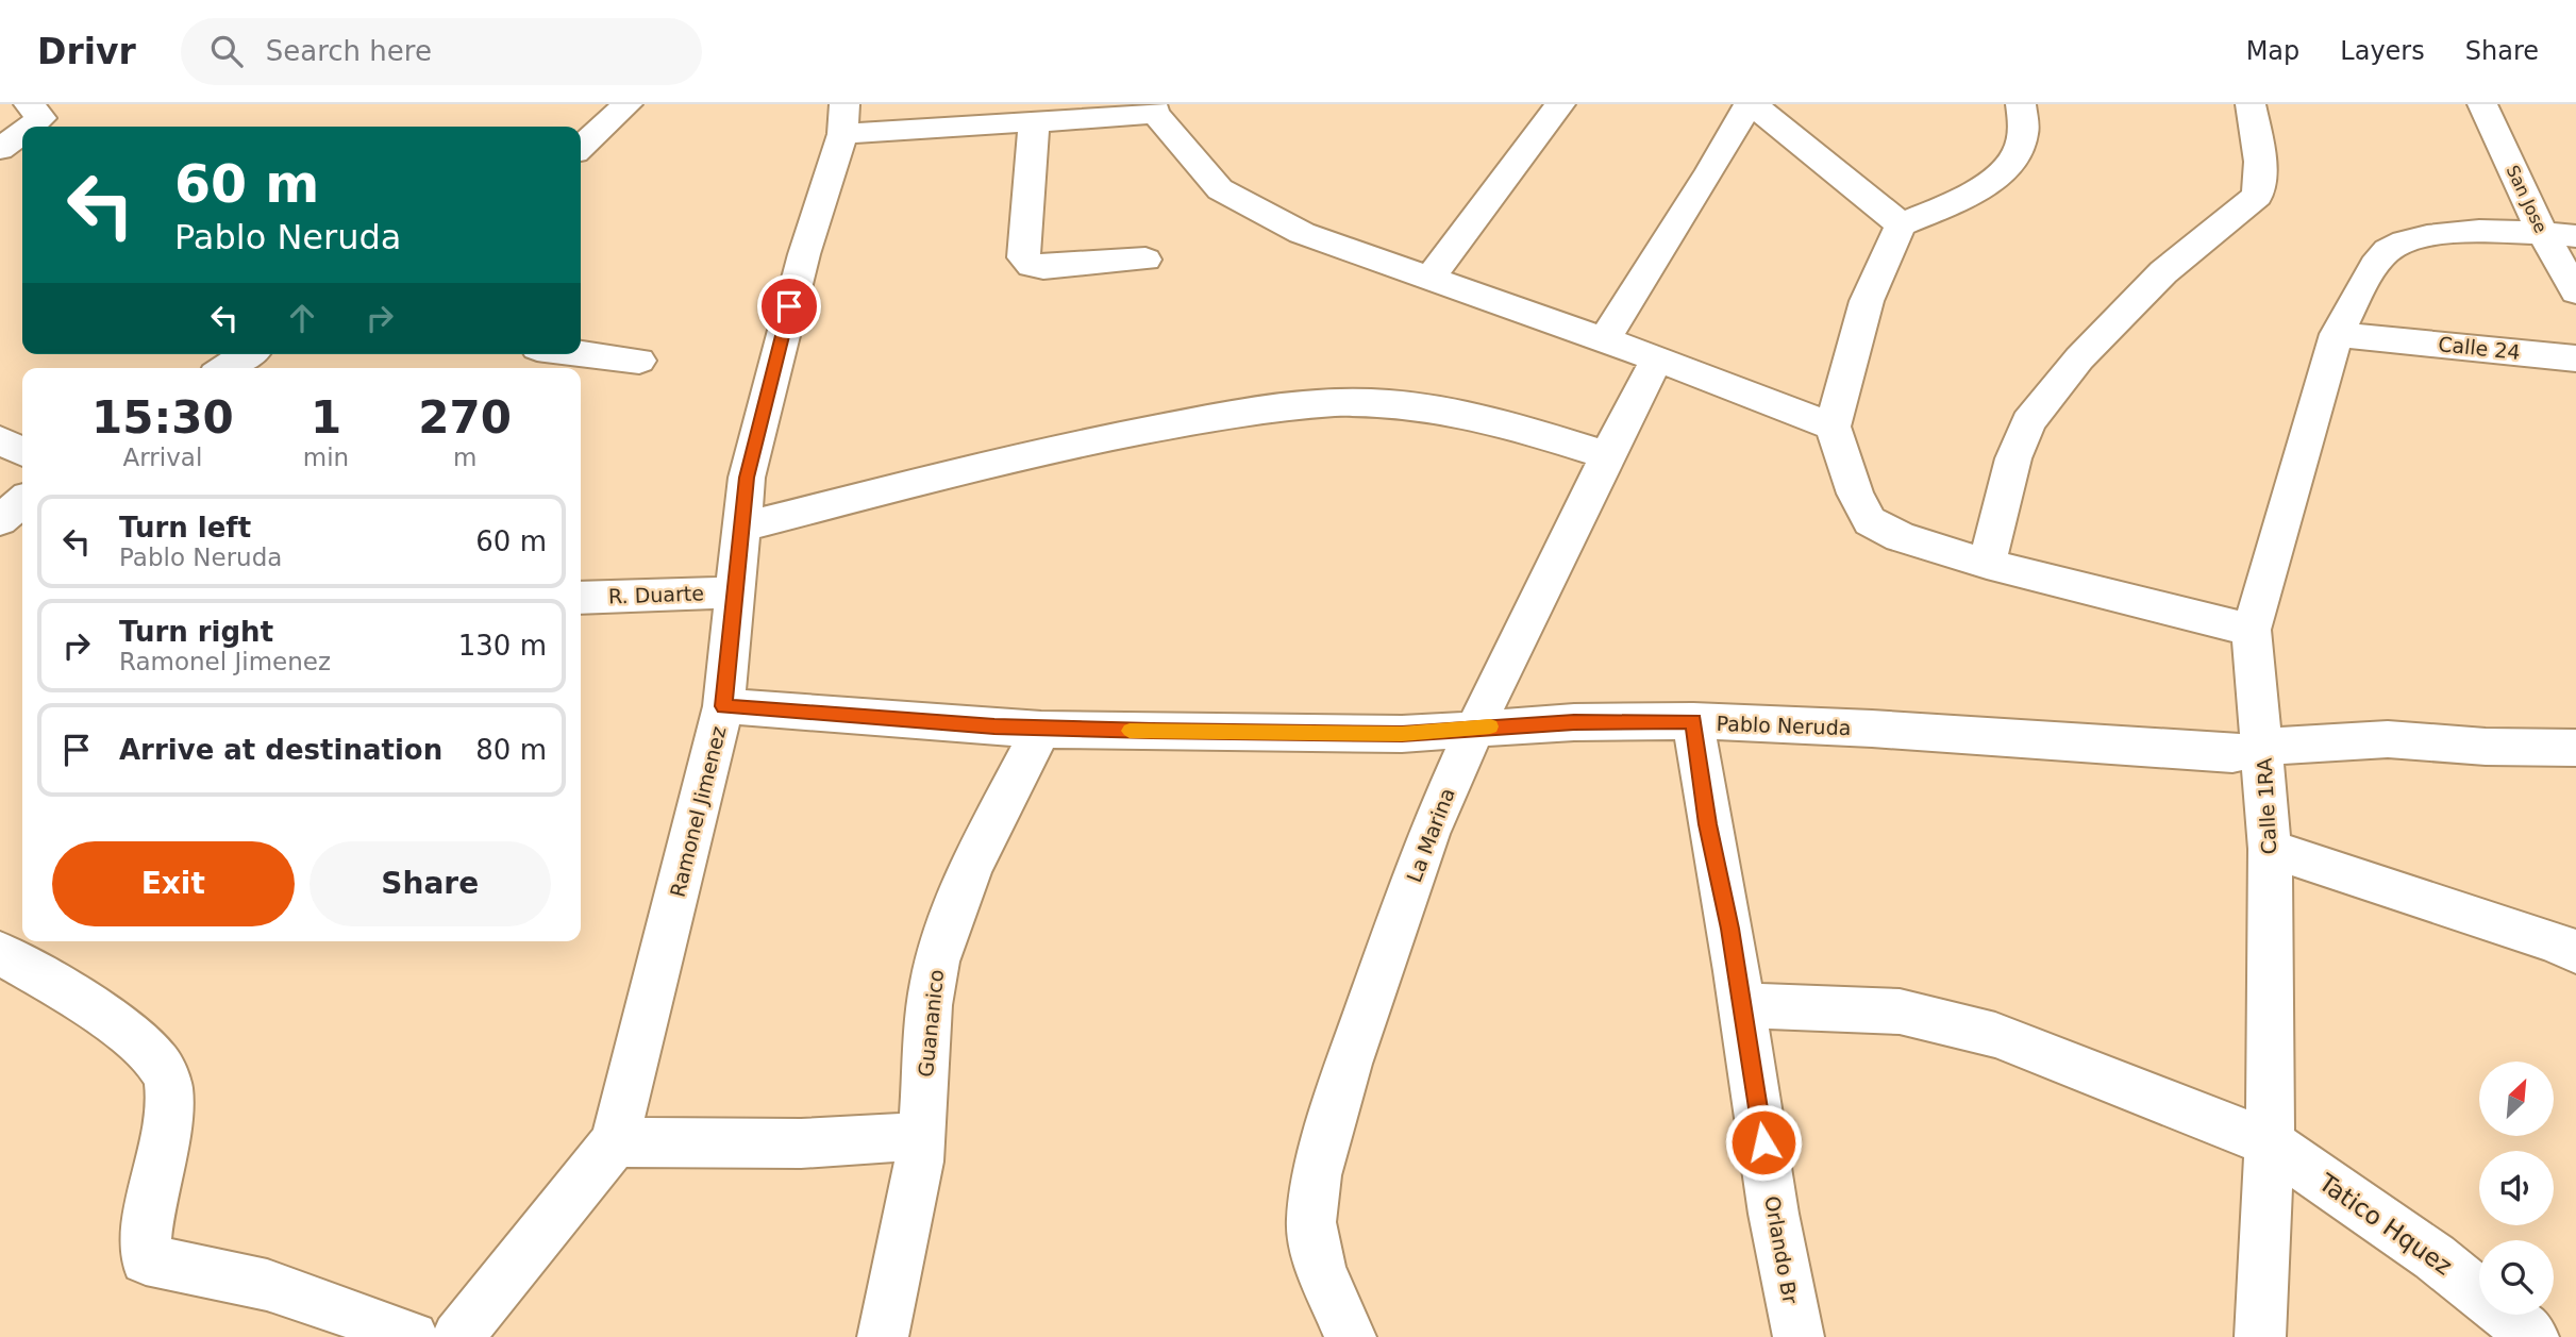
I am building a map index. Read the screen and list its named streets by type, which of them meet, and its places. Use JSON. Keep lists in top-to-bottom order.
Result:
{
  "streets": {
    "street": [
      "San Jose",
      "Calle 24",
      "R. Duarte",
      "Pablo Neruda",
      "Calle 1RA",
      "Ramonel Jimenez",
      "La Marina",
      "Guananico",
      "Tatico Hquez",
      "Orlando Br"
    ]
  },
  "crossings": [
    ["San Jose", "Calle 1RA"],
    ["Calle 24", "Calle 1RA"],
    ["R. Duarte", "Ramonel Jimenez"],
    ["Pablo Neruda", "Calle 1RA"],
    ["Pablo Neruda", "Ramonel Jimenez"],
    ["Pablo Neruda", "La Marina"],
    ["Pablo Neruda", "Guananico"],
    ["Pablo Neruda", "Orlando Br"],
    ["Calle 1RA", "Tatico Hquez"],
    ["Tatico Hquez", "Orlando Br"]
  ],
  "north": "top right",
  "page": {
    "header": "Drivr",
    "search": "Search here",
    "nav": ["Map", "Layers", "Share"],
    "turn": ["60 m", "Pablo Neruda"],
    "eta": [
      "15:30",
      "Arrival",
      "1",
      "min",
      "270",
      "m"
    ],
    "list": [
      {
        "name": "Turn left",
        "note": "Pablo Neruda",
        "value": "60 m"
      },
      {
        "name": "Turn right",
        "note": "Ramonel Jimenez",
        "value": "130 m"
      },
      {
        "name": "Arrive at destination",
        "value": "80 m"
      }
    ],
    "buttons": ["Exit", "Share"]
  }
}
